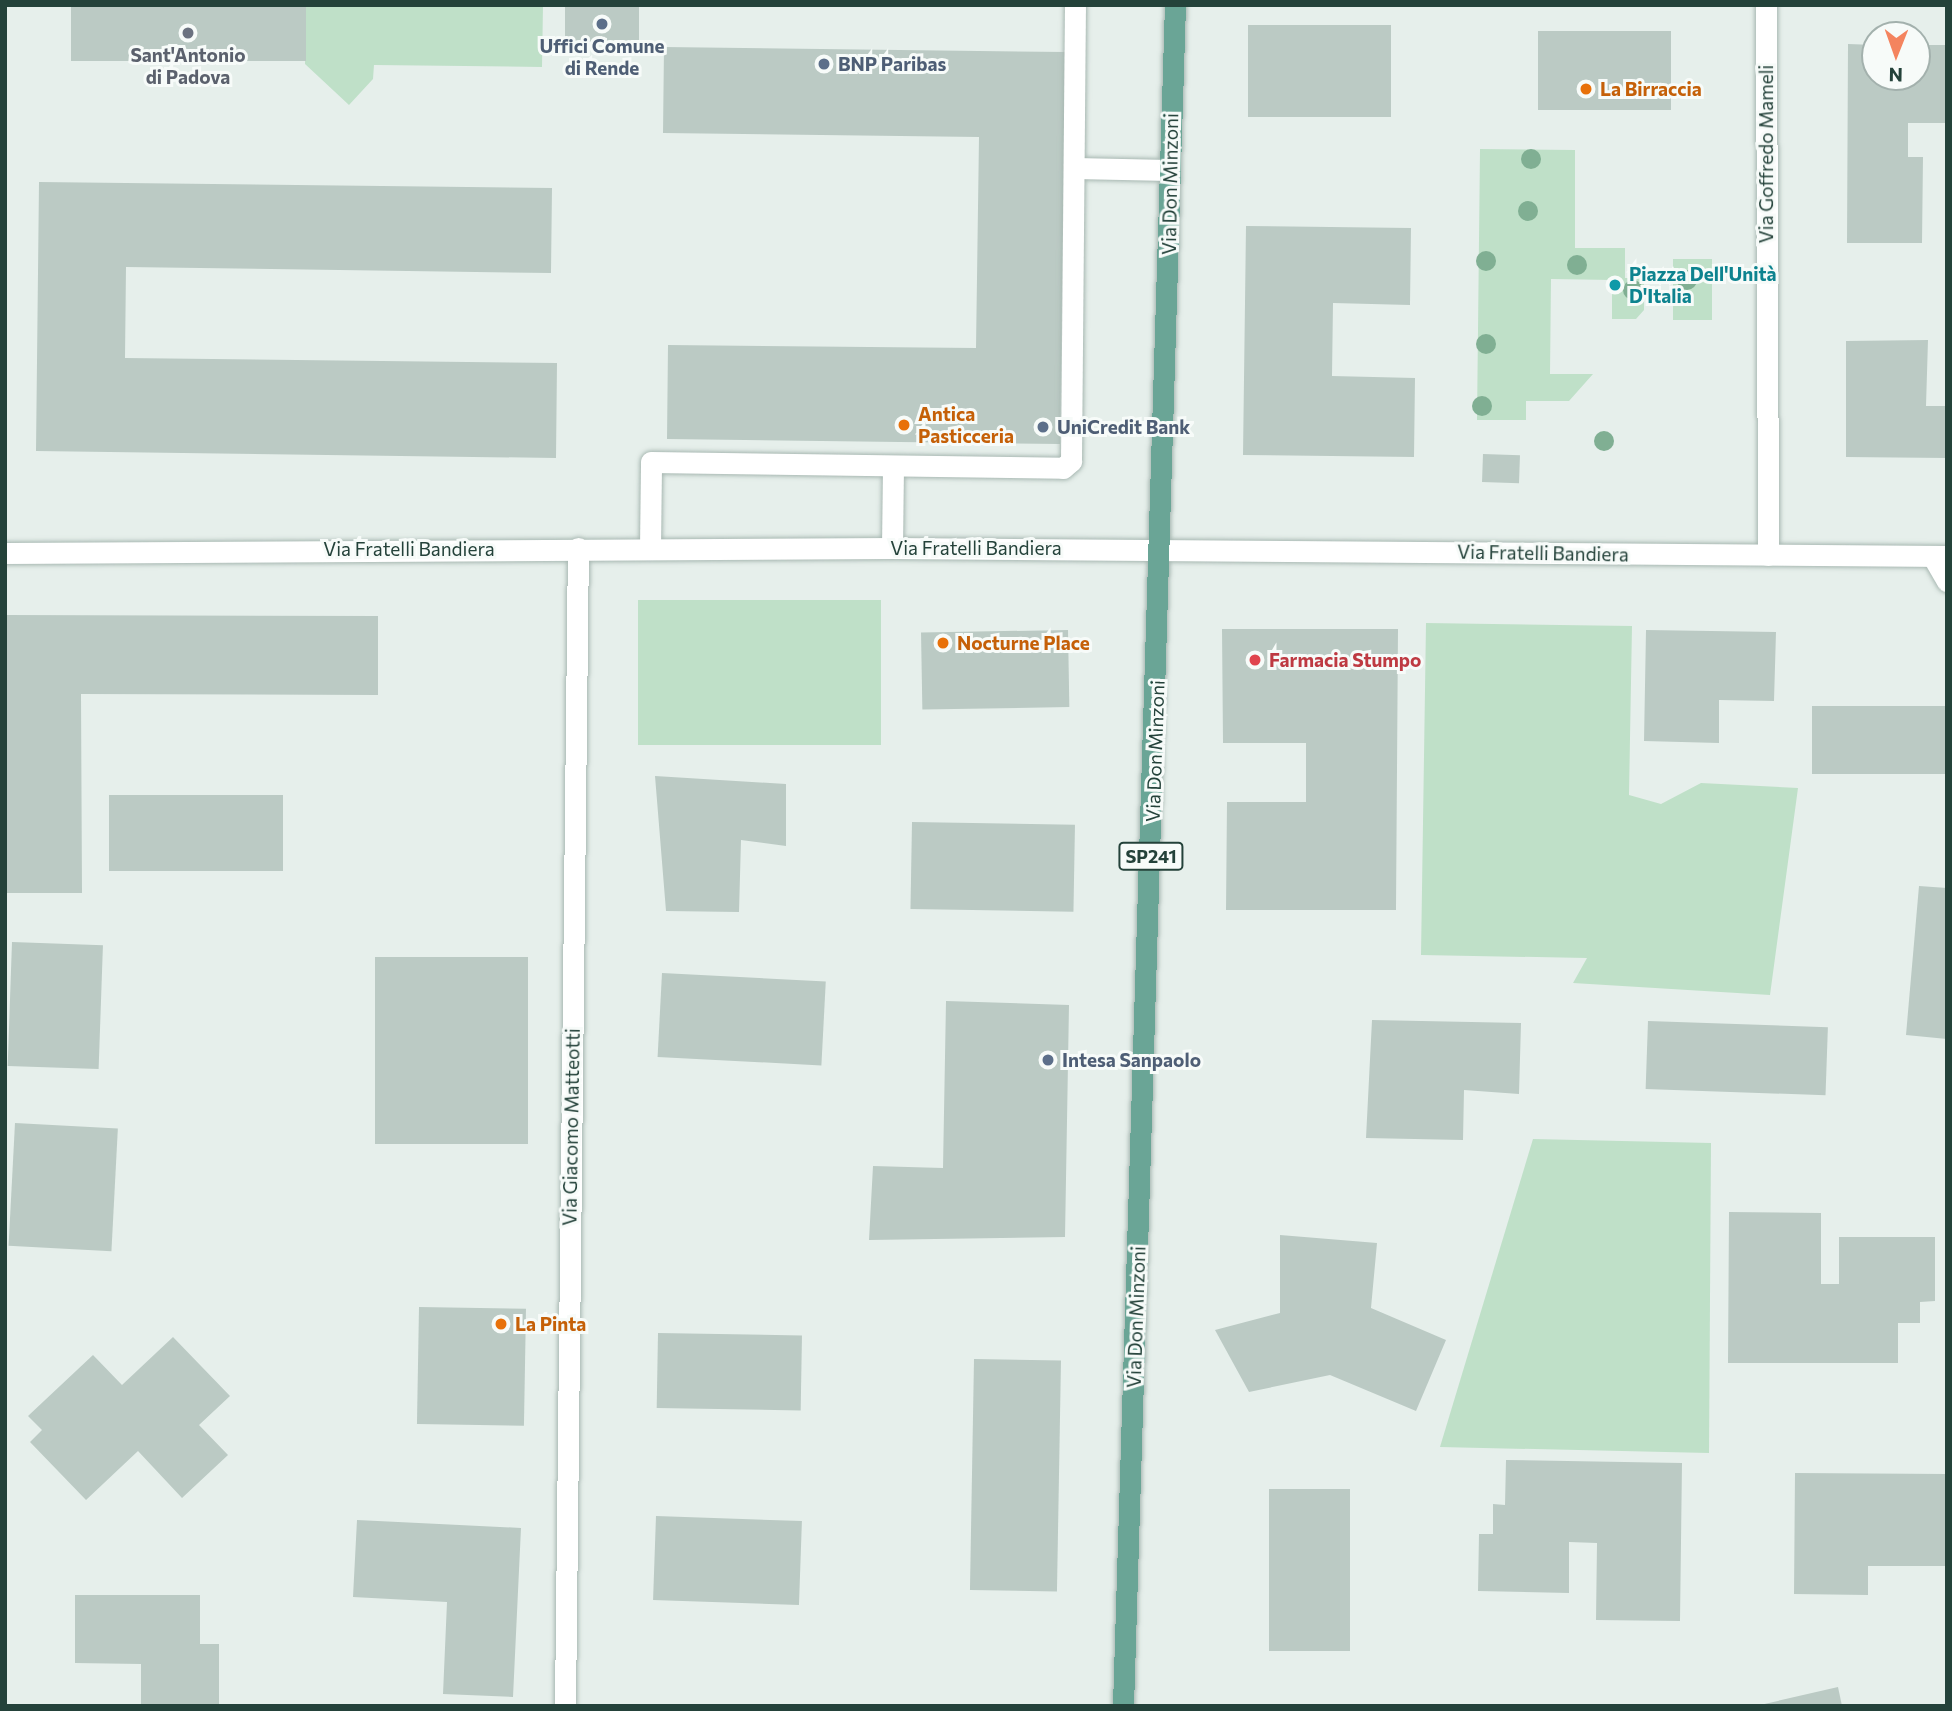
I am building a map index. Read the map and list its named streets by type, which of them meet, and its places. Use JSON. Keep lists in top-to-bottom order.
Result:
{
  "streets": {
    "main road": ["Via Don Minzoni", "SP241"],
    "street": ["Via Goffredo Mameli", "Via Fratelli Bandiera", "Via Giacomo Matteotti"]
  },
  "crossings": [
    ["Via Goffredo Mameli", "Via Fratelli Bandiera"],
    ["Via Don Minzoni", "Via Fratelli Bandiera"],
    ["Via Fratelli Bandiera", "Via Giacomo Matteotti"]
  ],
  "places": [
    "Uffici Comune di Rende",
    "Sant'Antonio di Padova",
    "BNP Paribas",
    "La Birraccia",
    "Piazza Dell'Unità D'Italia",
    "Antica Pasticceria",
    "UniCredit Bank",
    "Nocturne Place",
    "Farmacia Stumpo",
    "Intesa Sanpaolo",
    "La Pinta"
  ],
  "north": "bottom"
}
